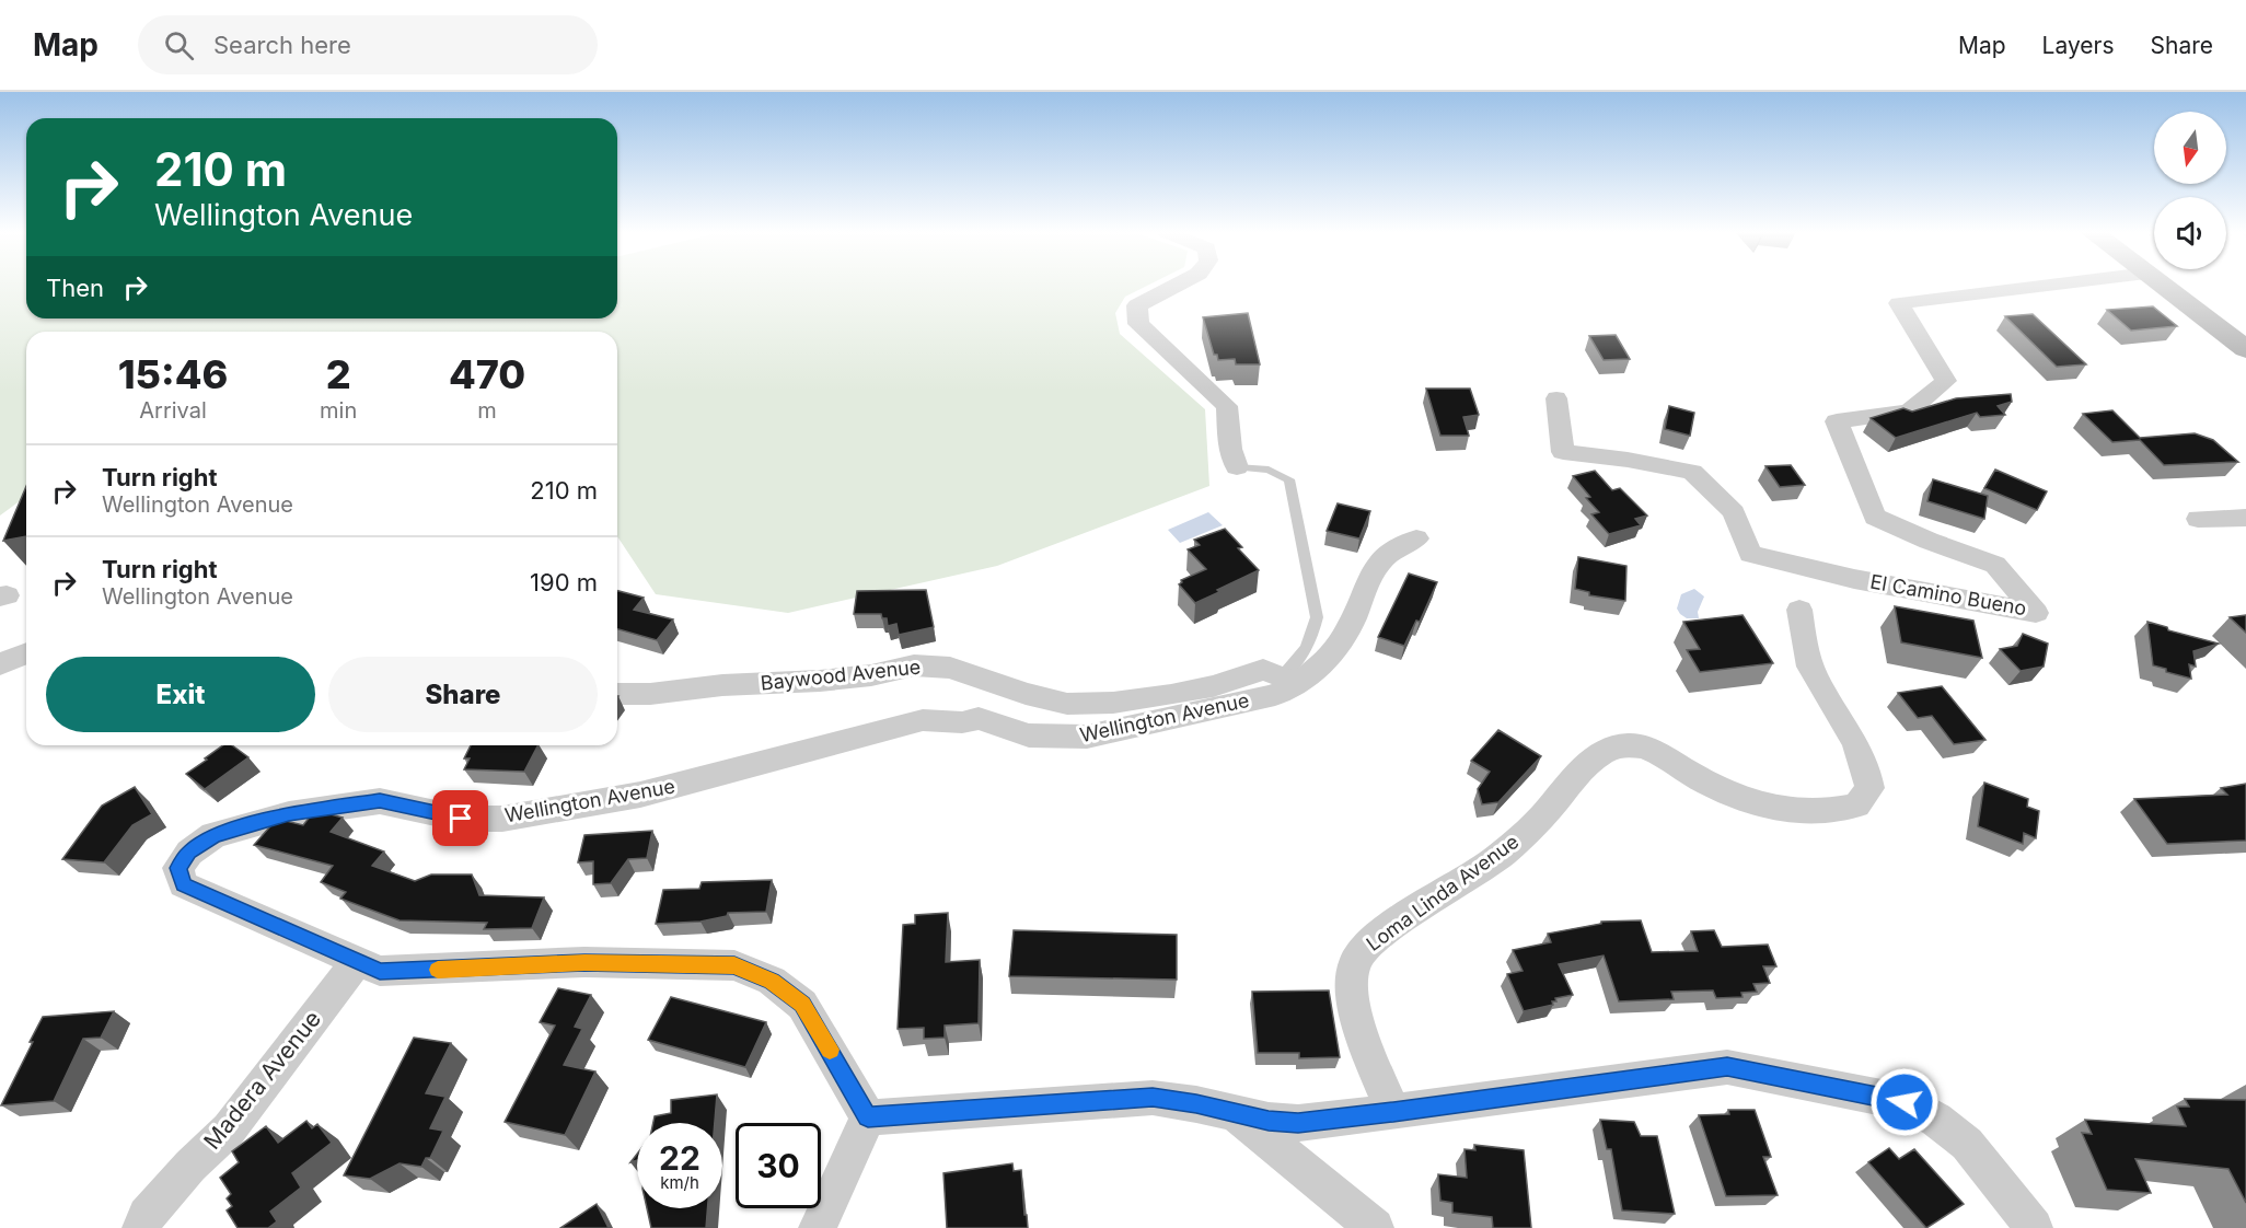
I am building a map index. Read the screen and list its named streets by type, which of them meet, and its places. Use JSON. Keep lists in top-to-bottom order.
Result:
{
  "streets": {
    "street": [
      "El Camino Bueno",
      "Baywood Avenue",
      "Wellington Avenue",
      "Loma Linda Avenue",
      "Madera Avenue"
    ]
  },
  "crossings": [
    ["Baywood Avenue", "Wellington Avenue"],
    ["Wellington Avenue", "Madera Avenue"]
  ],
  "north": "bottom",
  "page": {
    "header": "Map",
    "search": "Search here",
    "nav": ["Map", "Layers", "Share"],
    "turn": ["210 m", "Wellington Avenue"],
    "then": "Then",
    "eta": [
      "15:46",
      "Arrival",
      "2",
      "min",
      "470",
      "m"
    ],
    "list": [
      {
        "name": "Turn right",
        "note": "Wellington Avenue",
        "value": "210 m"
      },
      {
        "name": "Turn right",
        "note": "Wellington Avenue",
        "value": "190 m"
      }
    ],
    "buttons": ["Exit", "Share"],
    "speed": "22 km/h",
    "limit": "30"
  }
}
